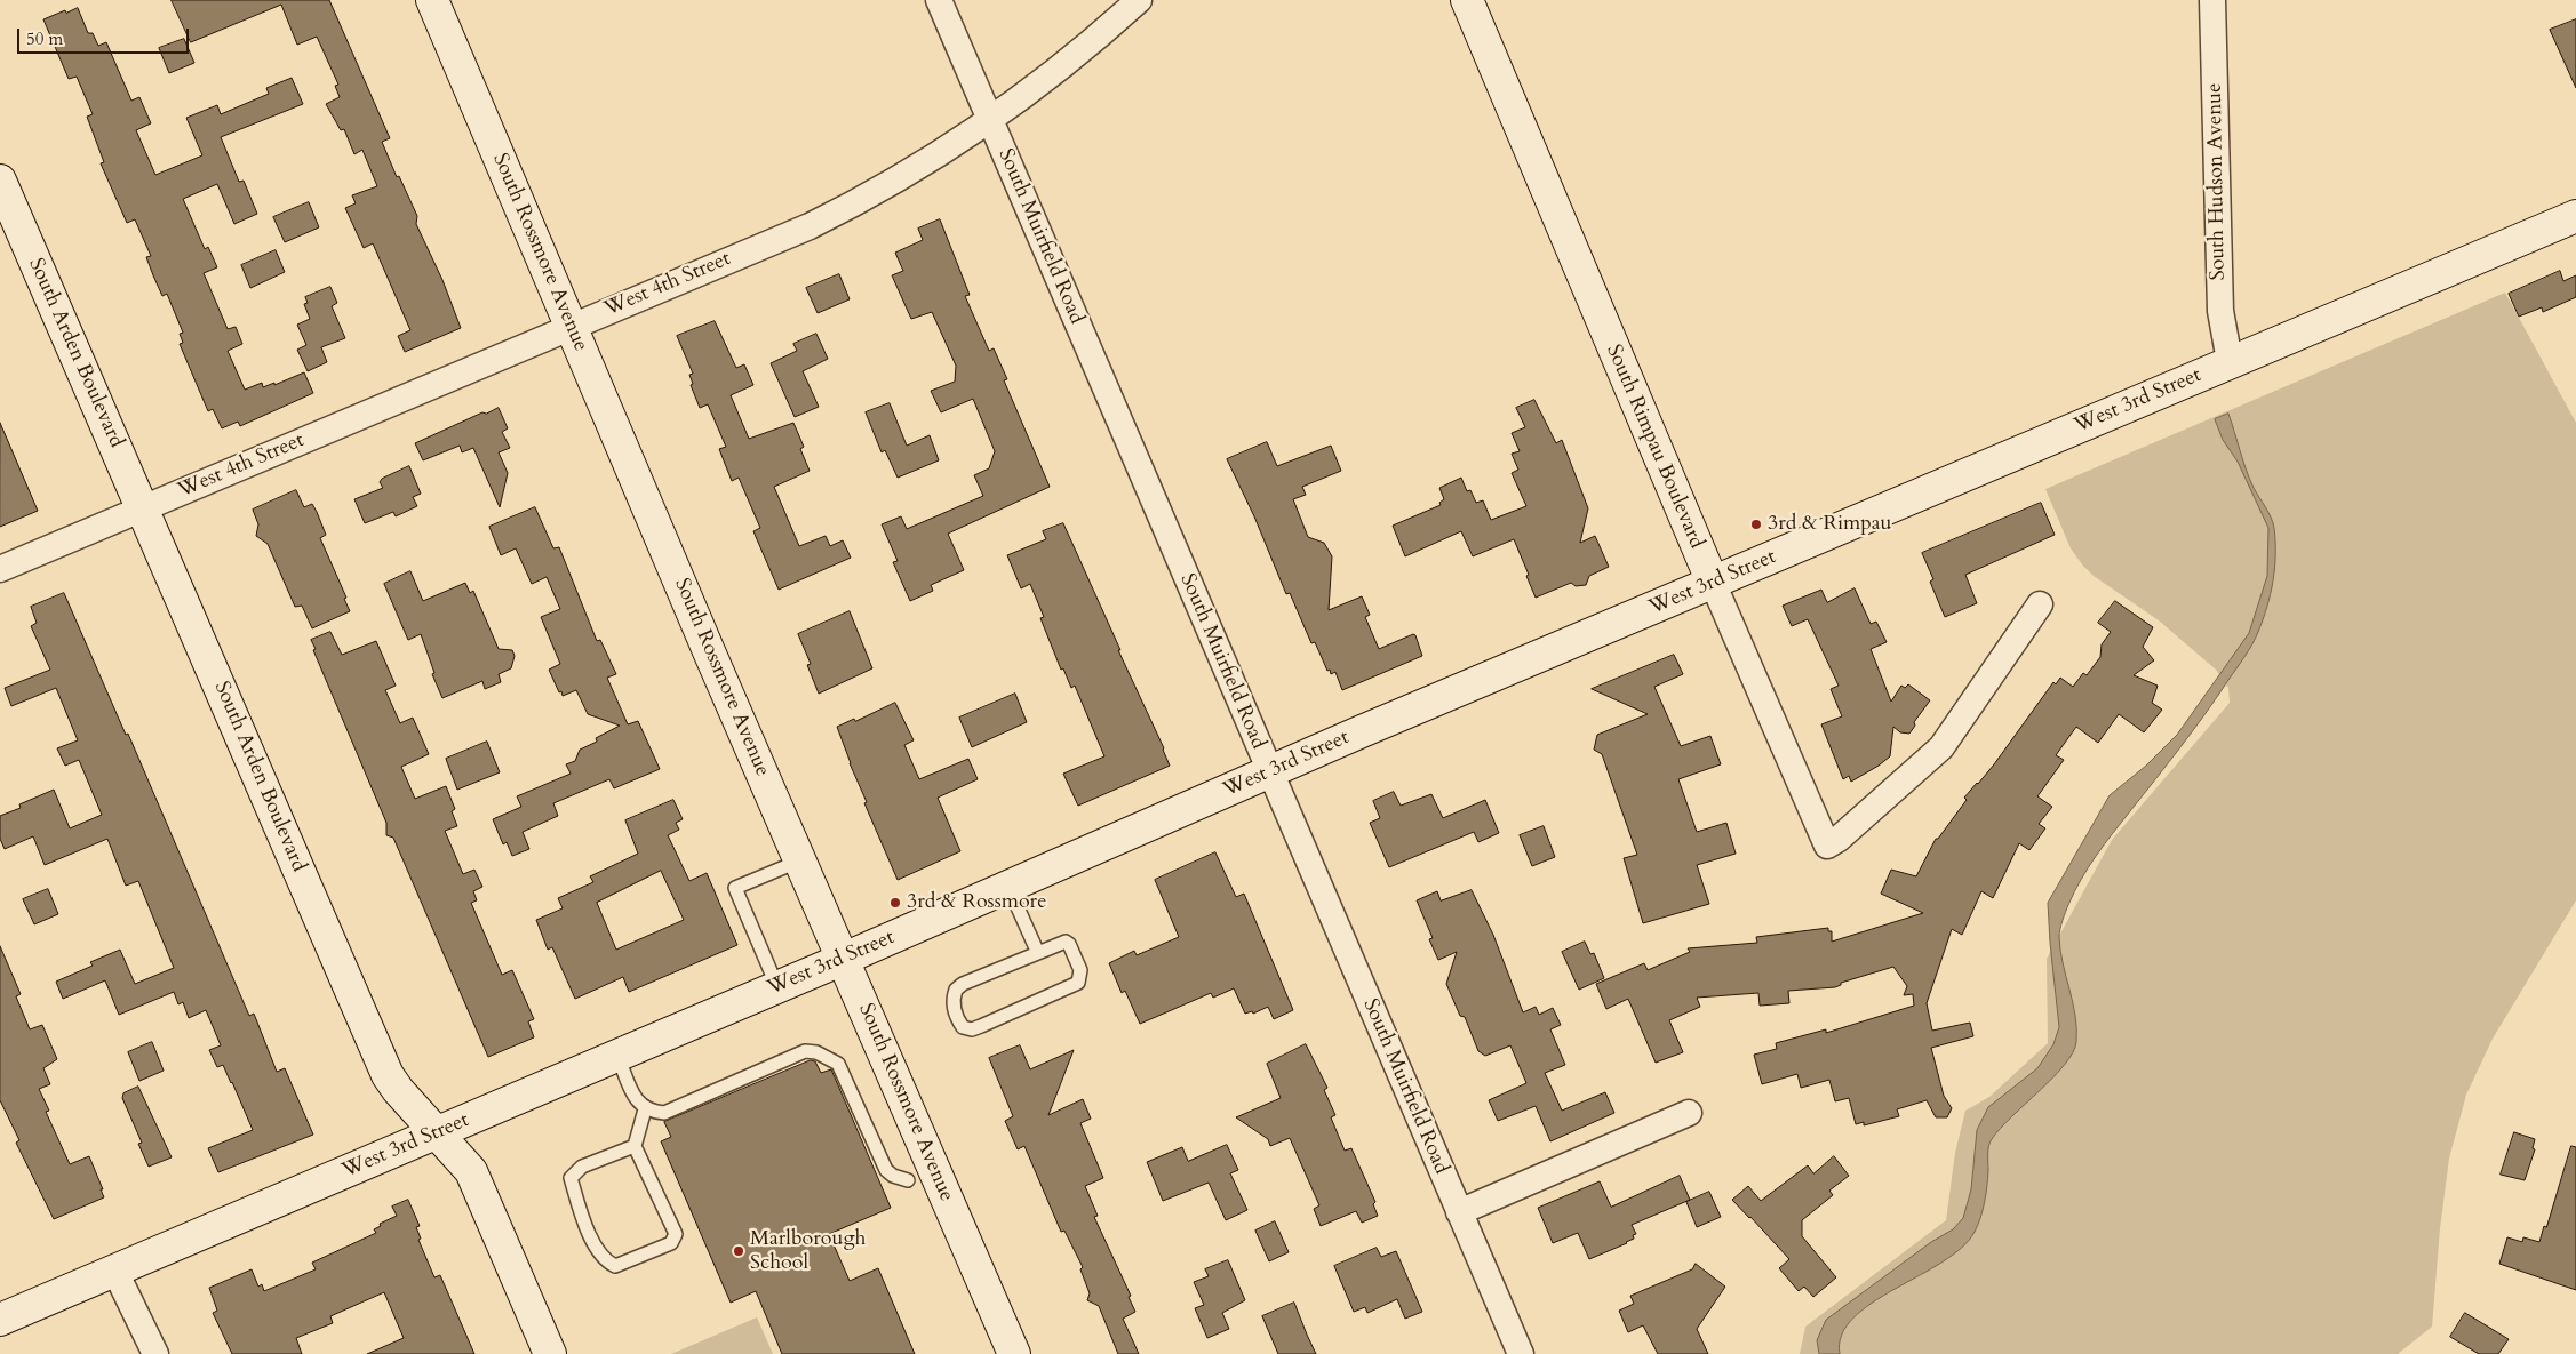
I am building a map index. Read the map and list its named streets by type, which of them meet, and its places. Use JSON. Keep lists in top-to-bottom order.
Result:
{
  "streets": {
    "main road": [
      "South Rossmore Avenue",
      "South Arden Boulevard",
      "West 3rd Street",
      "South Rimpau Boulevard"
    ],
    "street": ["South Hudson Avenue", "South Muirfield Road", "West 4th Street"]
  },
  "crossings": [
    ["South Hudson Avenue", "West 3rd Street"],
    ["South Muirfield Road", "West 4th Street"],
    ["South Muirfield Road", "West 3rd Street"],
    ["South Rossmore Avenue", "West 4th Street"],
    ["South Rossmore Avenue", "West 3rd Street"],
    ["West 4th Street", "South Arden Boulevard"],
    ["South Arden Boulevard", "West 3rd Street"],
    ["West 3rd Street", "South Rimpau Boulevard"]
  ],
  "places": ["3rd & Rimpau", "3rd & Rossmore", "Marlborough School"],
  "scale_bar": "50 m"
}
